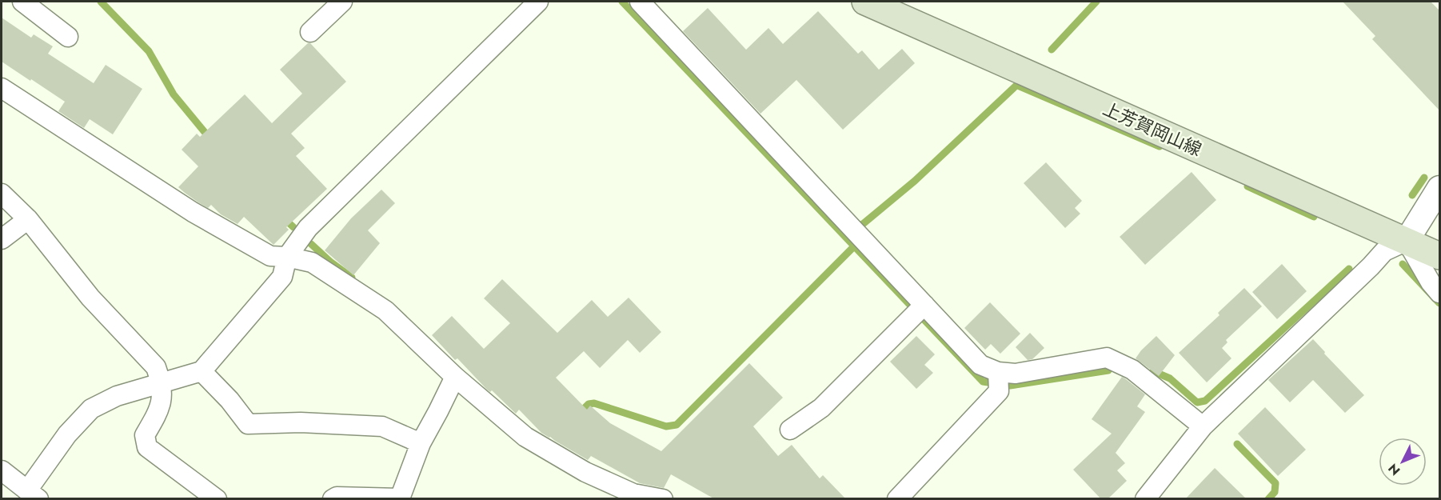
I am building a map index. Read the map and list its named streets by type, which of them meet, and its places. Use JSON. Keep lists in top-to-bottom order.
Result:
{
  "streets": {
    "main road": ["上芳賀岡山線"]
  },
  "north": "bottom left"
}
